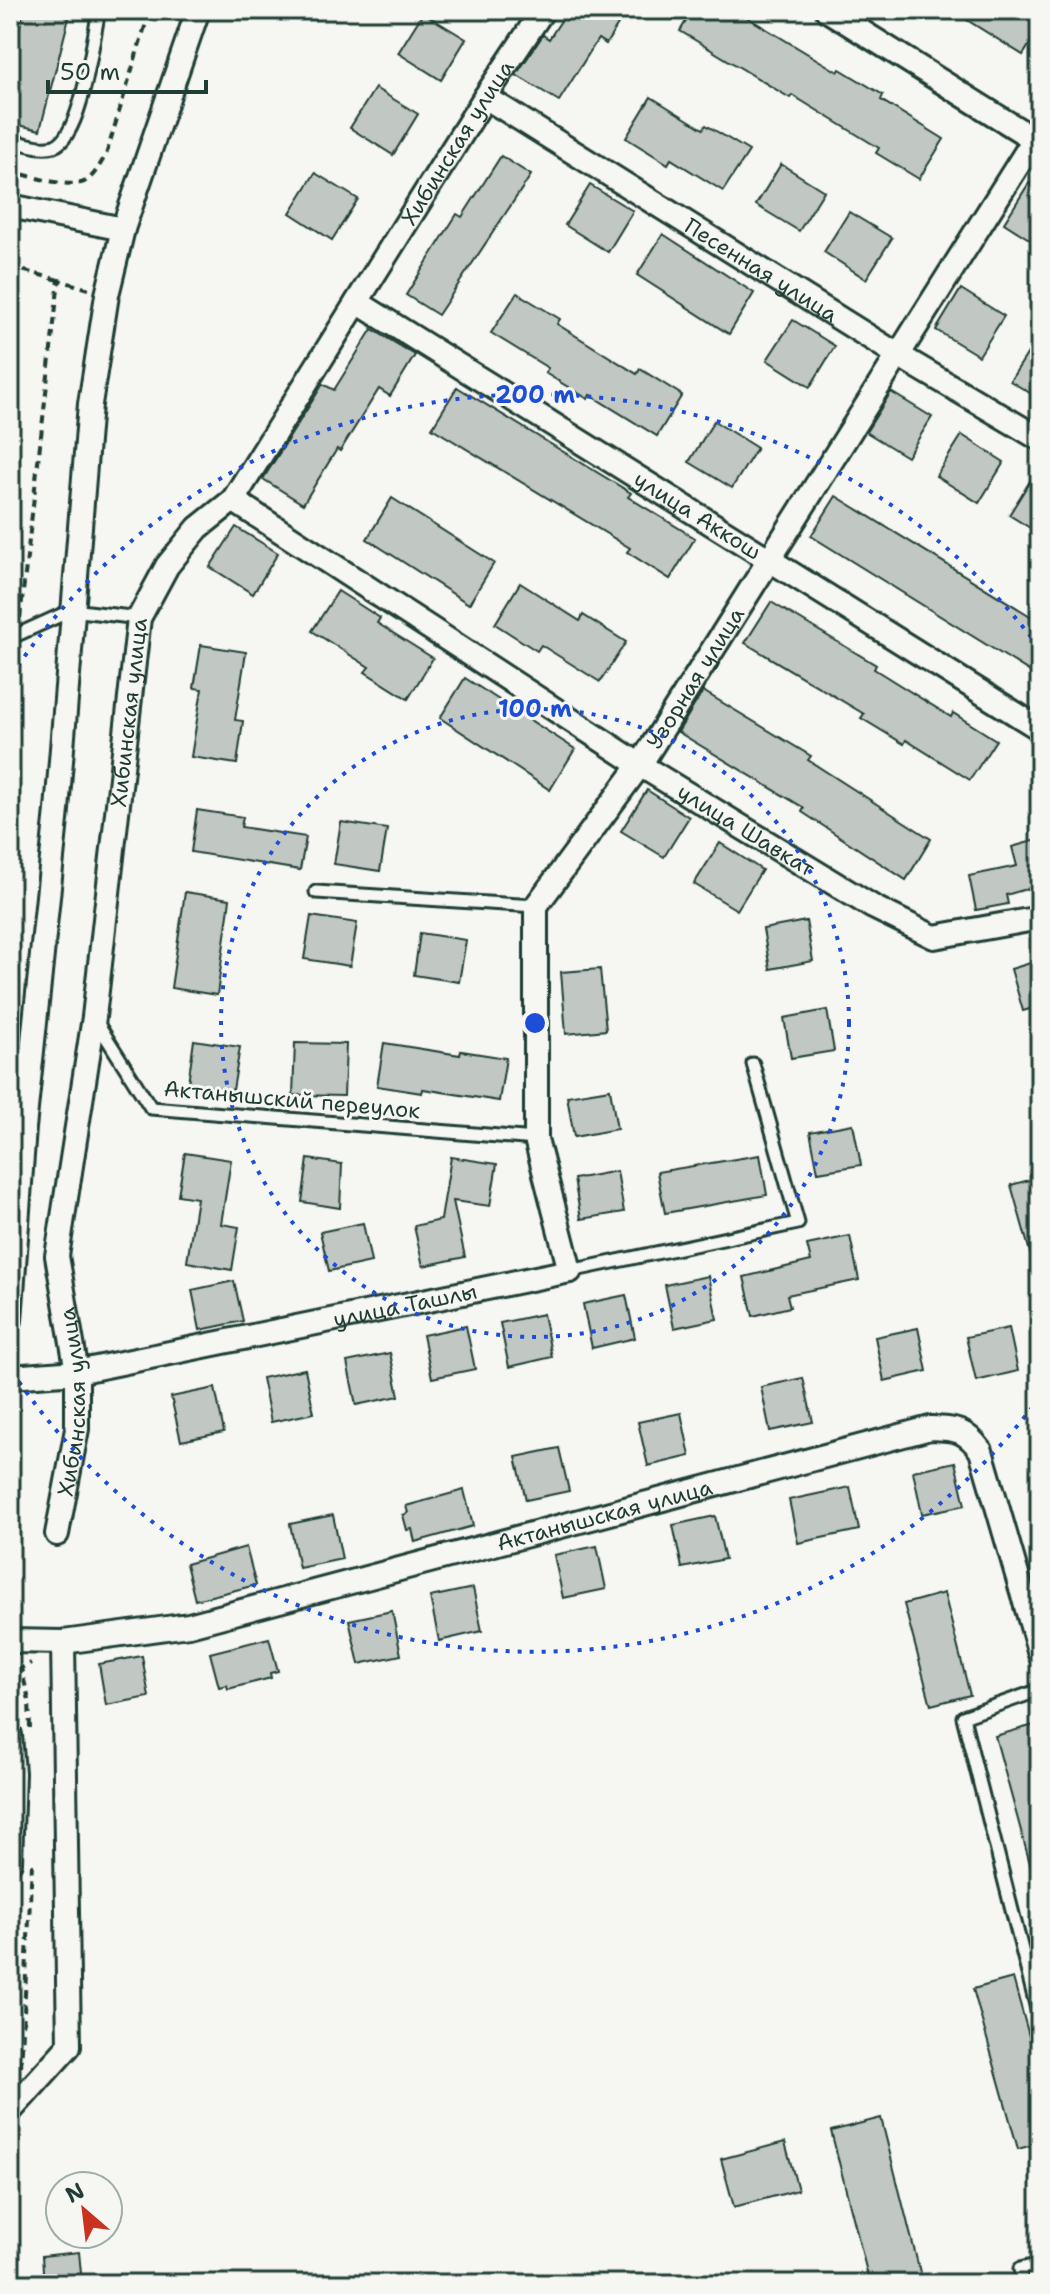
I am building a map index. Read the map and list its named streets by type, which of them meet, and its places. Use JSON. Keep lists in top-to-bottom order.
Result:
{
  "streets": {
    "street": [
      "Хибинская улица",
      "Песенная улица",
      "улица Аккош",
      "Узорная улица",
      "улица Шавкат",
      "улица Ташлы",
      "Актанышская улица"
    ],
    "lane": ["Актанышский переулок"]
  },
  "crossings": [
    ["Хибинская улица", "Песенная улица"],
    ["Хибинская улица", "улица Аккош"],
    ["Хибинская улица", "улица Шавкат"],
    ["Хибинская улица", "Актанышский переулок"],
    ["Хибинская улица", "улица Ташлы"],
    ["Песенная улица", "Узорная улица"],
    ["улица Аккош", "Узорная улица"],
    ["Узорная улица", "улица Шавкат"]
  ],
  "scale_bar": "50 m",
  "north": "top left",
  "rings": ["200 m", "100 m"]
}
